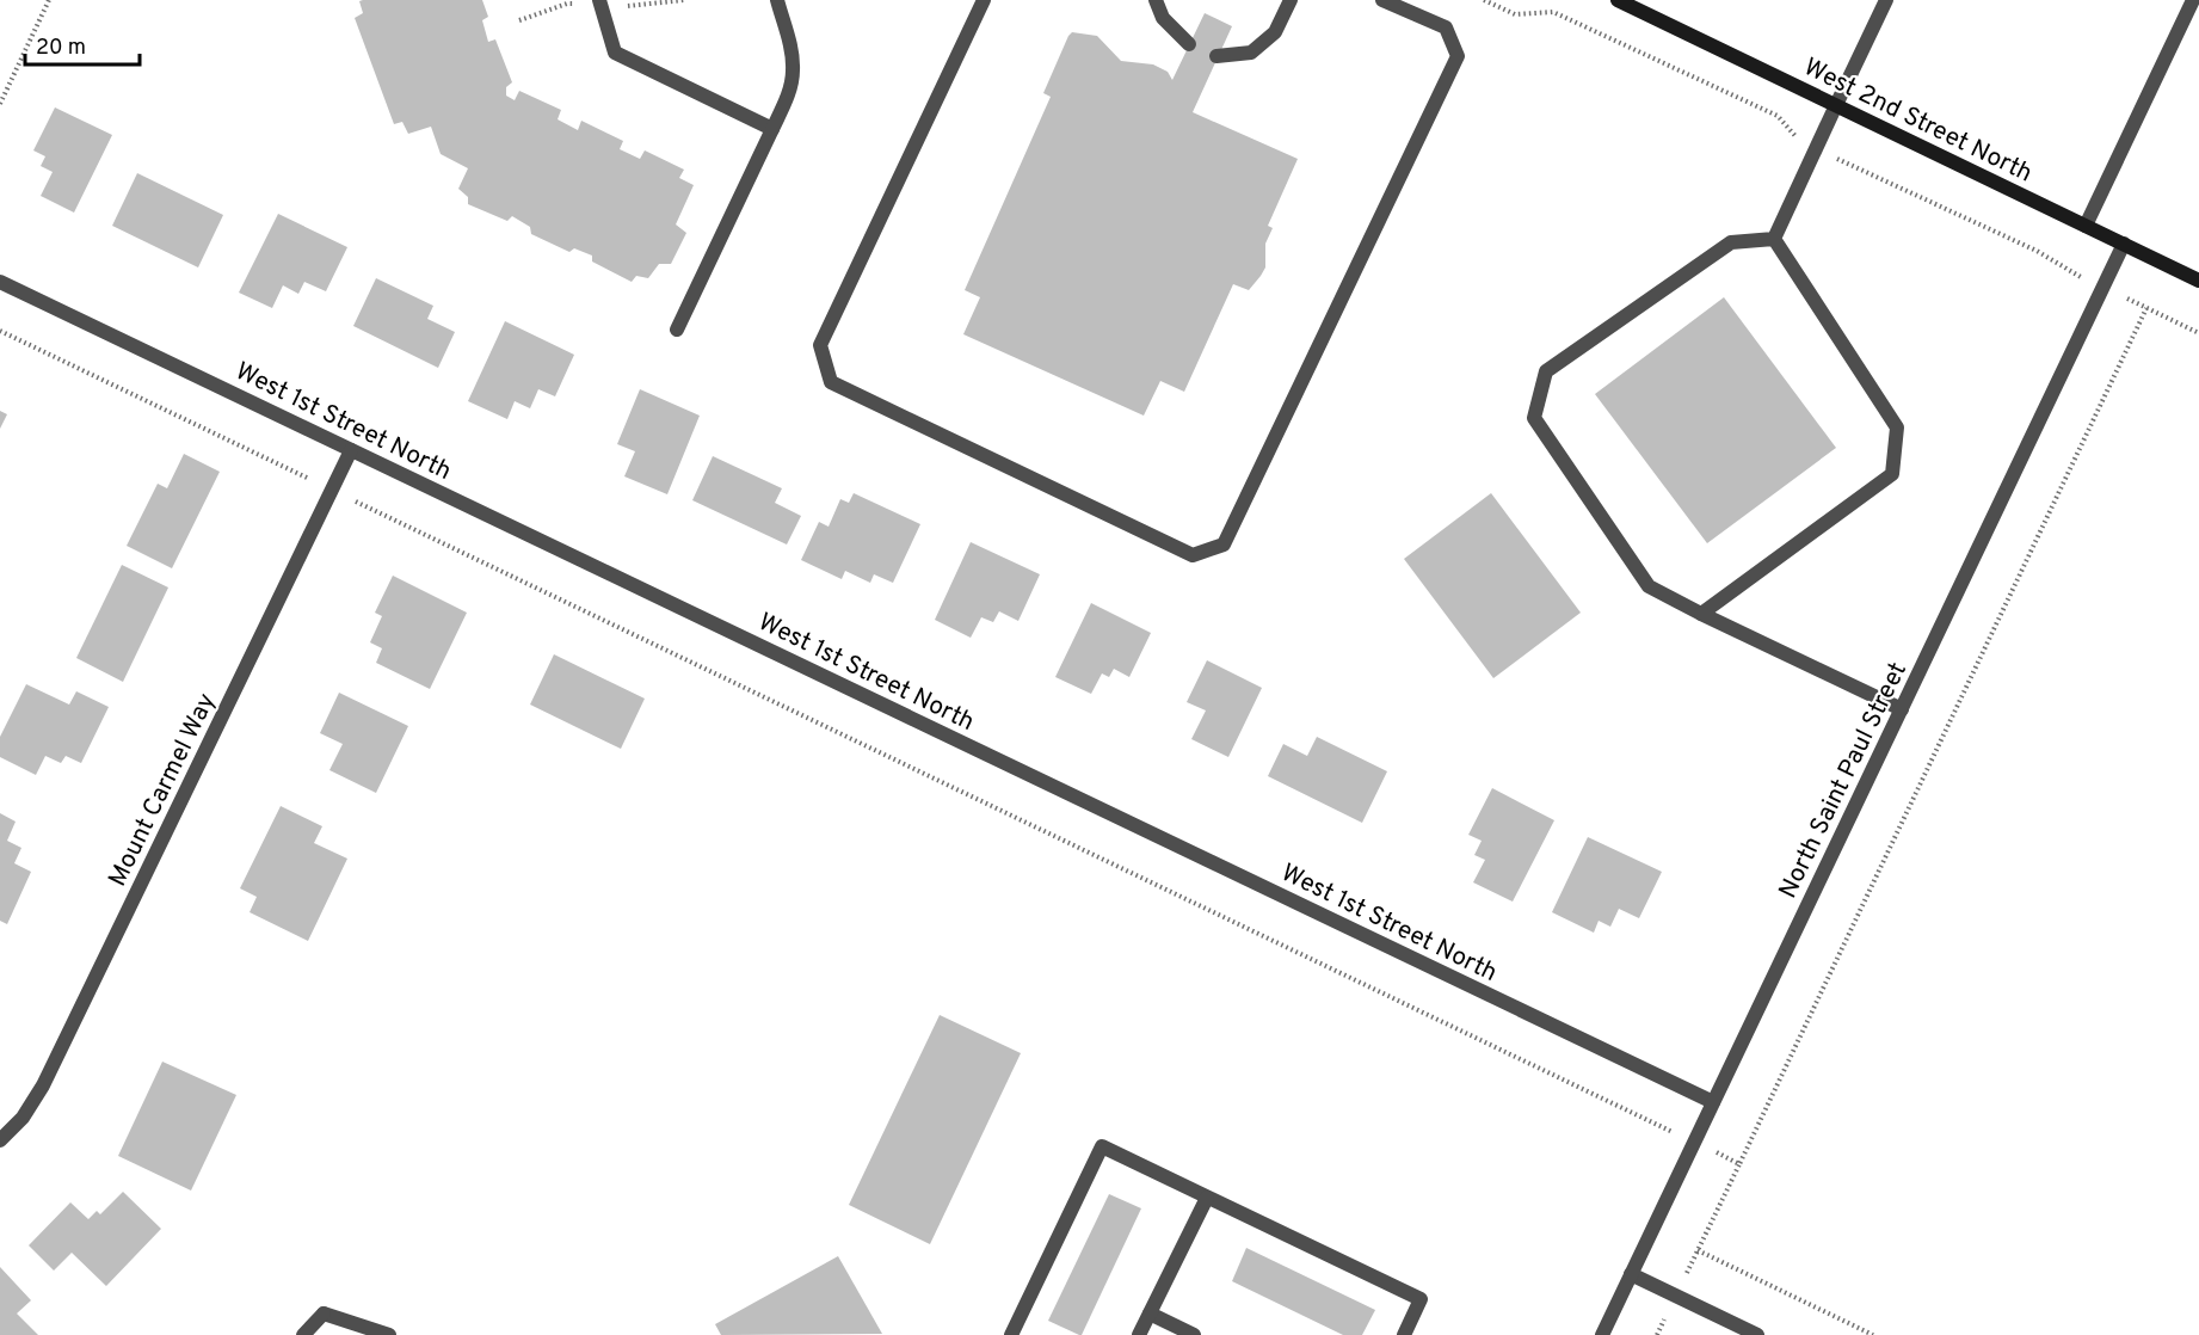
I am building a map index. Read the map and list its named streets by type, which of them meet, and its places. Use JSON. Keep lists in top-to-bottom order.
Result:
{
  "streets": {
    "street": [
      "West 2nd Street North",
      "West 1st Street North",
      "North Saint Paul Street",
      "Mount Carmel Way"
    ]
  },
  "crossings": [
    ["West 2nd Street North", "North Saint Paul Street"],
    ["West 1st Street North", "North Saint Paul Street"],
    ["West 1st Street North", "Mount Carmel Way"]
  ],
  "scale_bar": "20 m"
}
